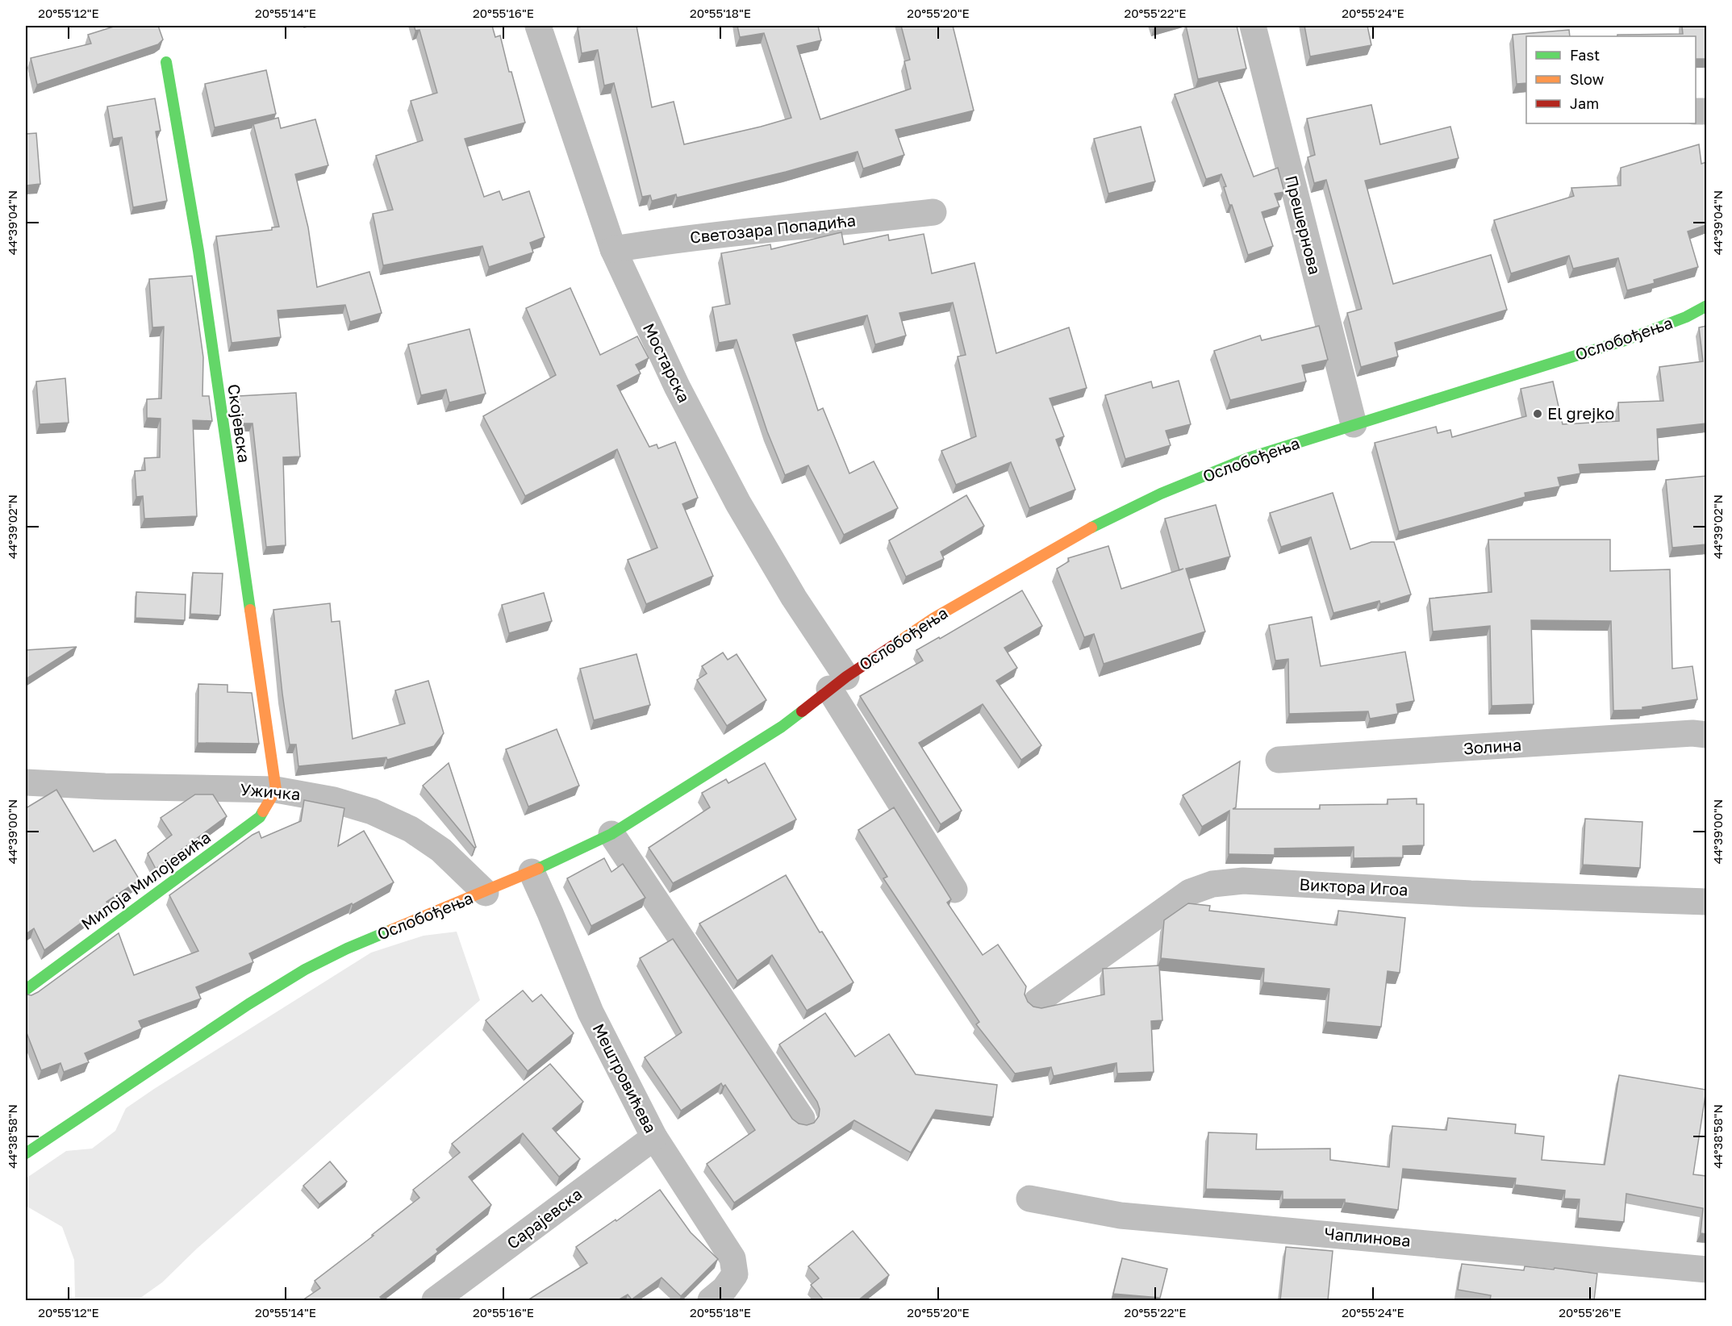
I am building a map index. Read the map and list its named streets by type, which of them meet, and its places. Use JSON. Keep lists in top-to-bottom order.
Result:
{
  "streets": {
    "street": [
      "Прешернова",
      "Светозара Попадића",
      "Ослобођења",
      "Мостарска",
      "Скојевска",
      "Золина",
      "Ужичка",
      "Милоја Милојевића",
      "Виктора Игоа",
      "Мештровићева",
      "Сарајевска",
      "Чаплинова"
    ]
  },
  "crossings": [
    ["Прешернова", "Ослобођења"],
    ["Светозара Попадића", "Мостарска"],
    ["Ослобођења", "Мостарска"],
    ["Ослобођења", "Ужичка"],
    ["Ослобођења", "Мештровићева"],
    ["Скојевска", "Ужичка"],
    ["Скојевска", "Милоја Милојевића"],
    ["Ужичка", "Милоја Милојевића"],
    ["Мештровићева", "Сарајевска"]
  ],
  "places": ["El grejko"],
  "legend": ["Fast", "Slow", "Jam"],
  "coordinates": [
    "20°55'12\"E",
    "20°55'14\"E",
    "20°55'16\"E",
    "20°55'18\"E",
    "20°55'20\"E",
    "20°55'22\"E",
    "20°55'24\"E",
    "44°39'04\"N",
    "44°39'02\"N",
    "44°39'00\"N",
    "44°38'58\"N",
    "20°55'26\"E"
  ]
}
